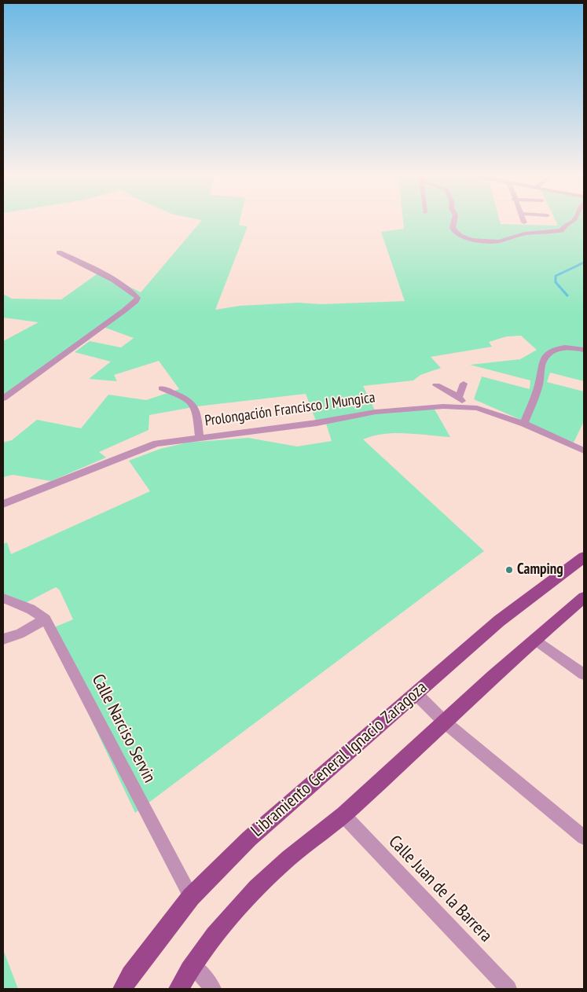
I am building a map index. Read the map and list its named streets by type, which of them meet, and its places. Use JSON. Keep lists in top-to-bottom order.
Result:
{
  "streets": {
    "main road": ["Libramiento General Ignacio Zaragoza"],
    "street": ["Prolongación Francisco J Mungica", "Calle Narciso Servin", "Calle Juan de la Barrera"]
  },
  "crossings": [
    ["Calle Narciso Servin", "Libramiento General Ignacio Zaragoza"]
  ],
  "places": ["Camping"]
}
